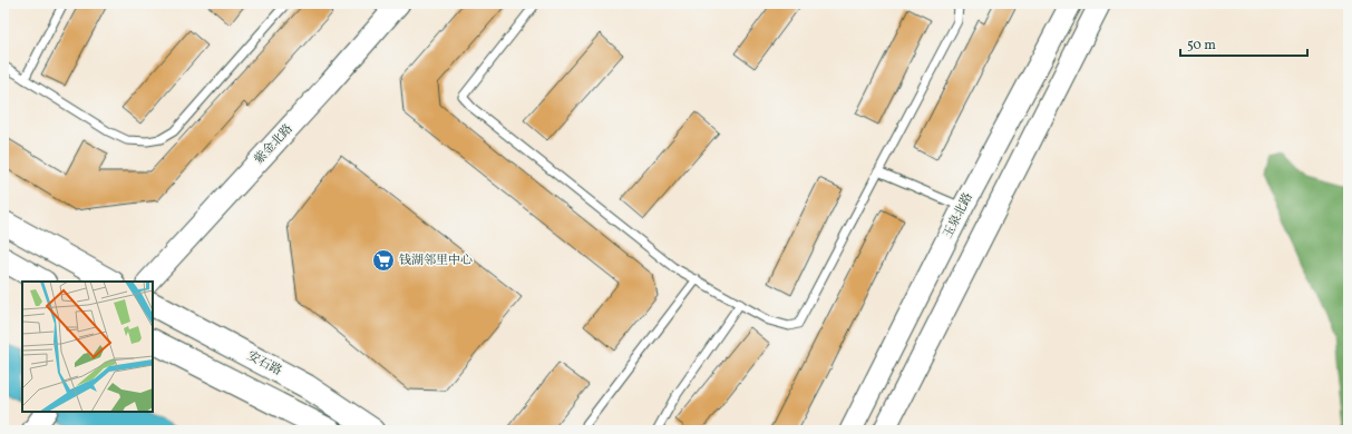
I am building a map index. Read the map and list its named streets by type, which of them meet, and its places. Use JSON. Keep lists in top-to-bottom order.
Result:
{
  "streets": {
    "main road": ["安石路"],
    "street": ["紫金北路", "玉泉北路"]
  },
  "places": {
    "supermarket": ["钱湖邻里中心"]
  },
  "scale_bar": "50 m"
}
